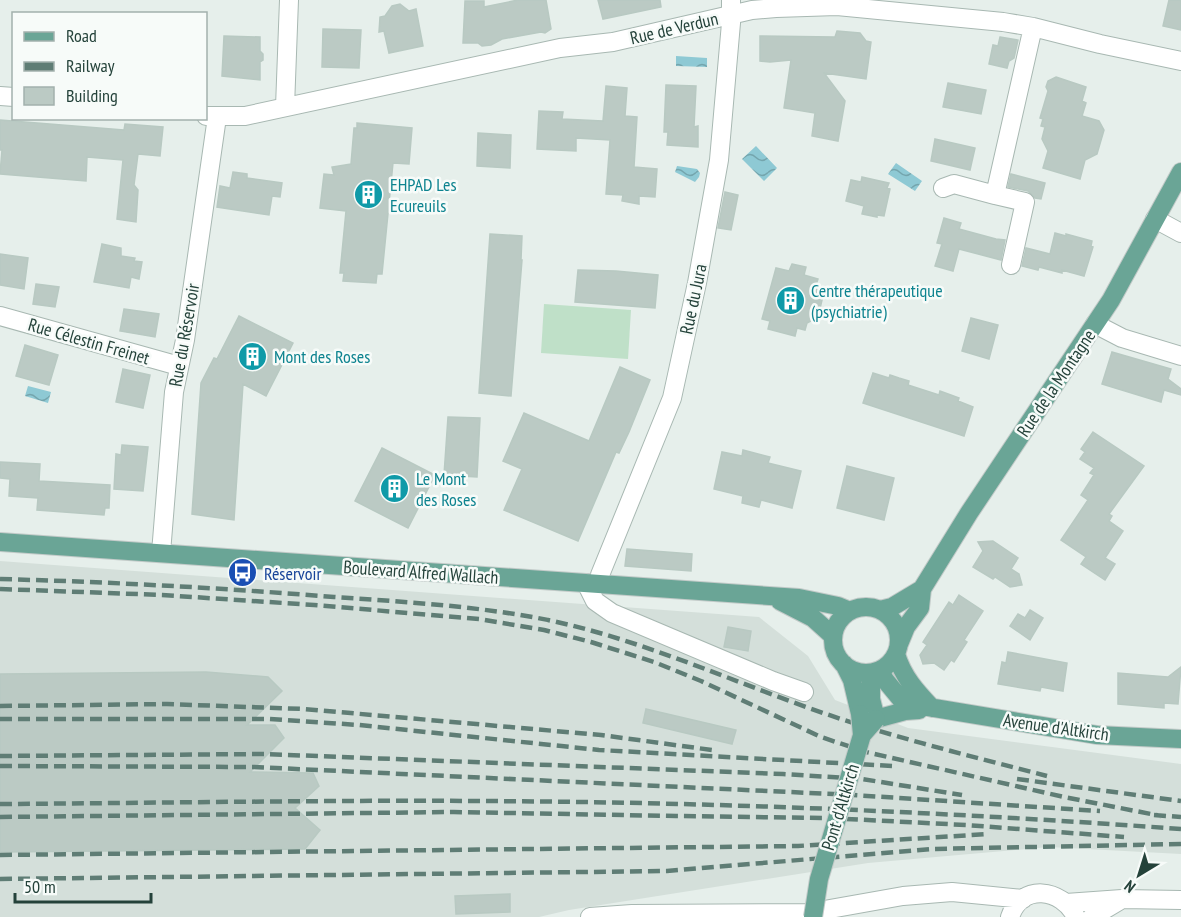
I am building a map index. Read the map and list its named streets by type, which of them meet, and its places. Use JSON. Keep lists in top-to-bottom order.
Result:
{
  "streets": {
    "main road": [
      "Rue de la Montagne",
      "Boulevard Alfred Wallach",
      "Avenue d'Altkirch",
      "Pont d'Altkirch"
    ],
    "street": [
      "Rue de Verdun",
      "Rue du Jura",
      "Rue du Réservoir",
      "Rue Célestin Freinet"
    ]
  },
  "crossings": [
    ["Rue de Verdun", "Rue du Jura"],
    ["Rue de Verdun", "Rue du Réservoir"],
    ["Rue du Jura", "Boulevard Alfred Wallach"],
    ["Rue du Réservoir", "Rue Célestin Freinet"],
    ["Rue du Réservoir", "Boulevard Alfred Wallach"],
    ["Rue de la Montagne", "Boulevard Alfred Wallach"],
    ["Rue de la Montagne", "Avenue d'Altkirch"],
    ["Boulevard Alfred Wallach", "Avenue d'Altkirch"],
    ["Avenue d'Altkirch", "Pont d'Altkirch"]
  ],
  "places": {
    "building": [
      "EHPAD Les Ecureuils",
      "Centre thérapeutique (psychiatrie)",
      "Mont des Roses",
      "Le Mont des Roses"
    ],
    "bus stop": ["Réservoir"]
  },
  "legend": ["Road", "Railway", "Building"],
  "scale_bar": "50 m",
  "north": "bottom left"
}
